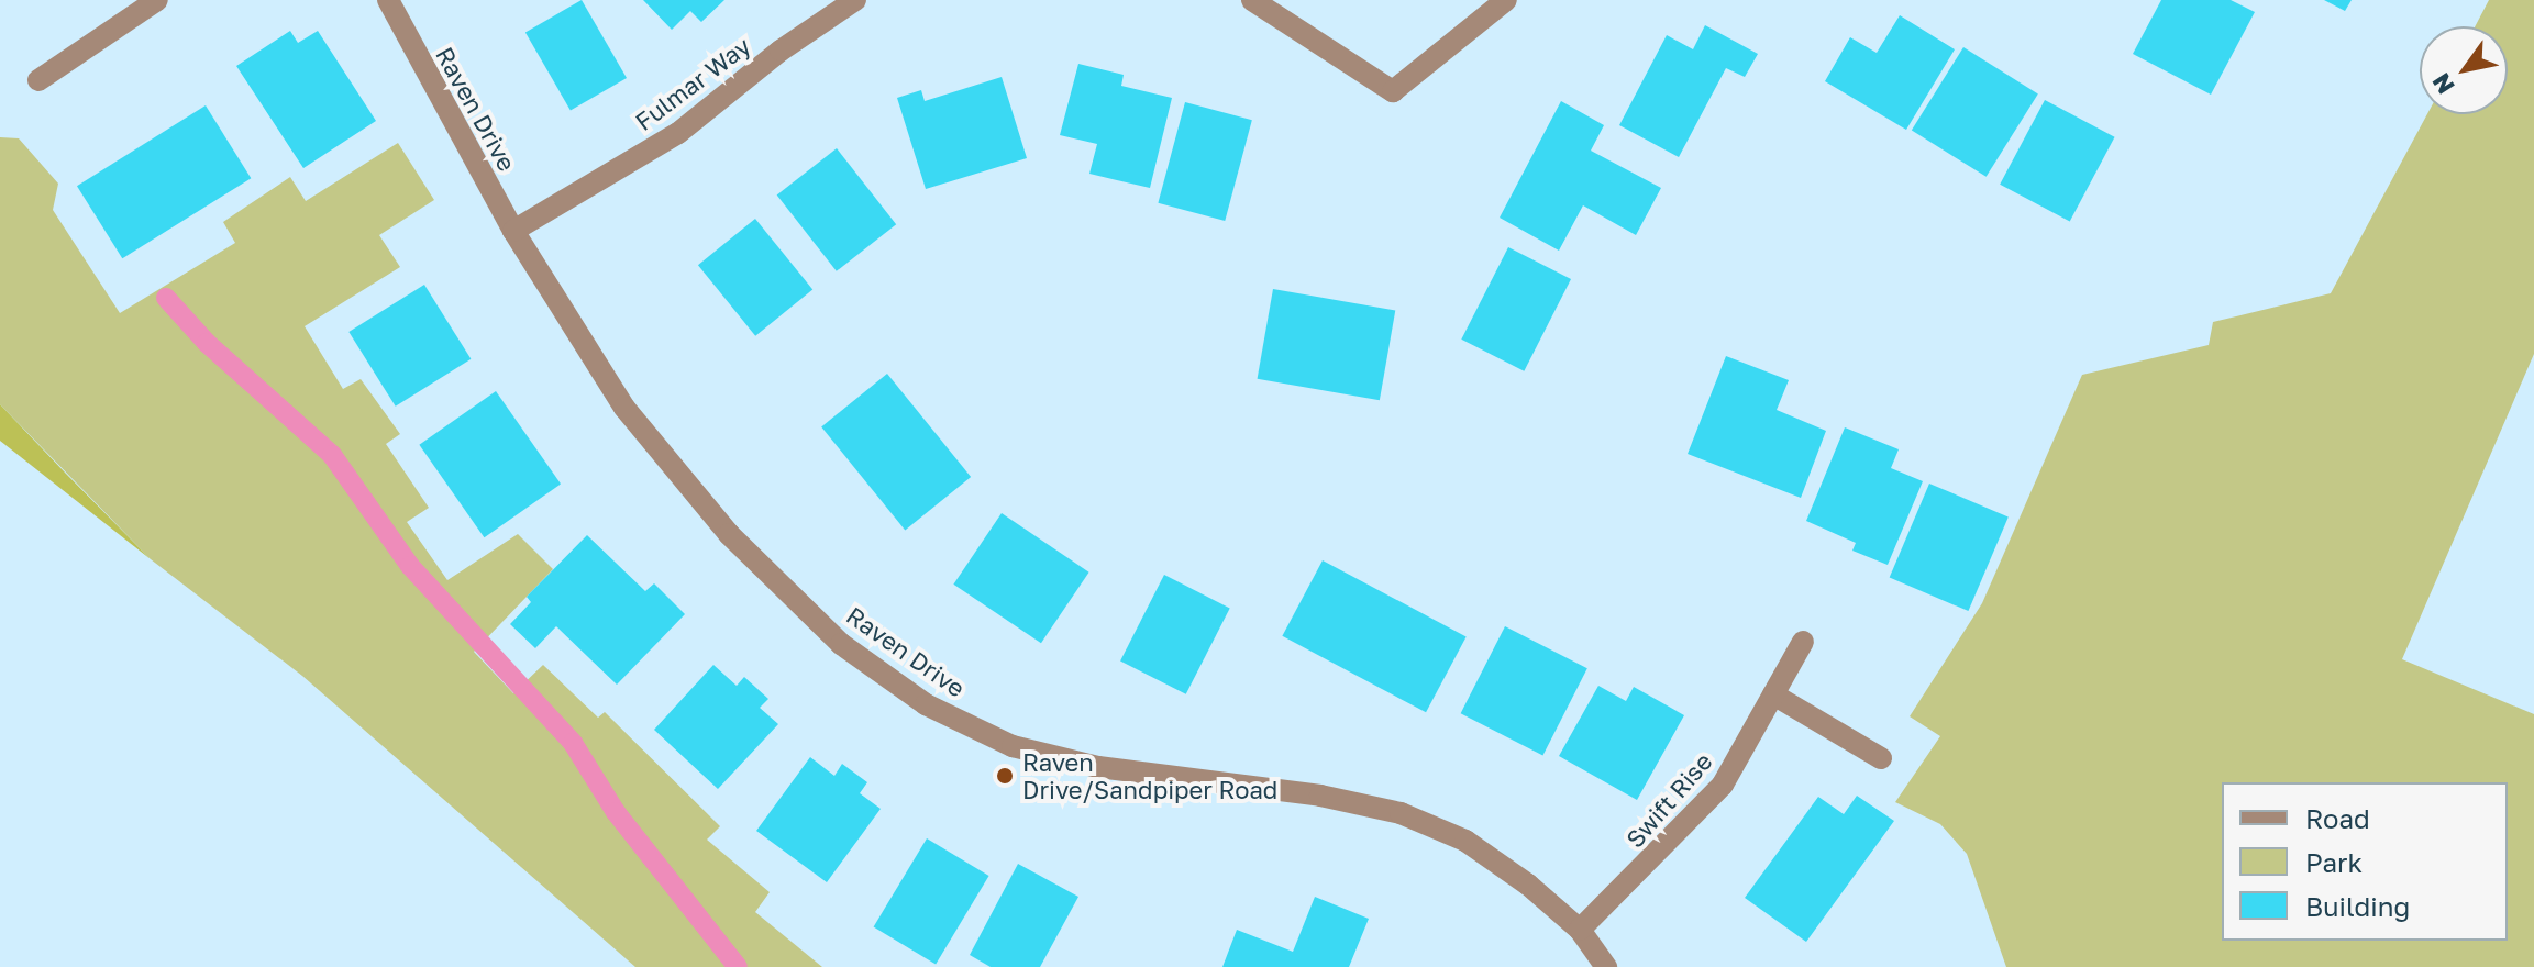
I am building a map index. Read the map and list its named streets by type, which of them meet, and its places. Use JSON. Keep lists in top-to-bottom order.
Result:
{
  "streets": {
    "street": ["Fulmar Way", "Raven Drive", "Swift Rise"]
  },
  "crossings": [
    ["Fulmar Way", "Raven Drive"],
    ["Raven Drive", "Swift Rise"]
  ],
  "places": ["Raven Drive/Sandpiper Road"],
  "legend": ["Road", "Park", "Building"],
  "north": "bottom left"
}
